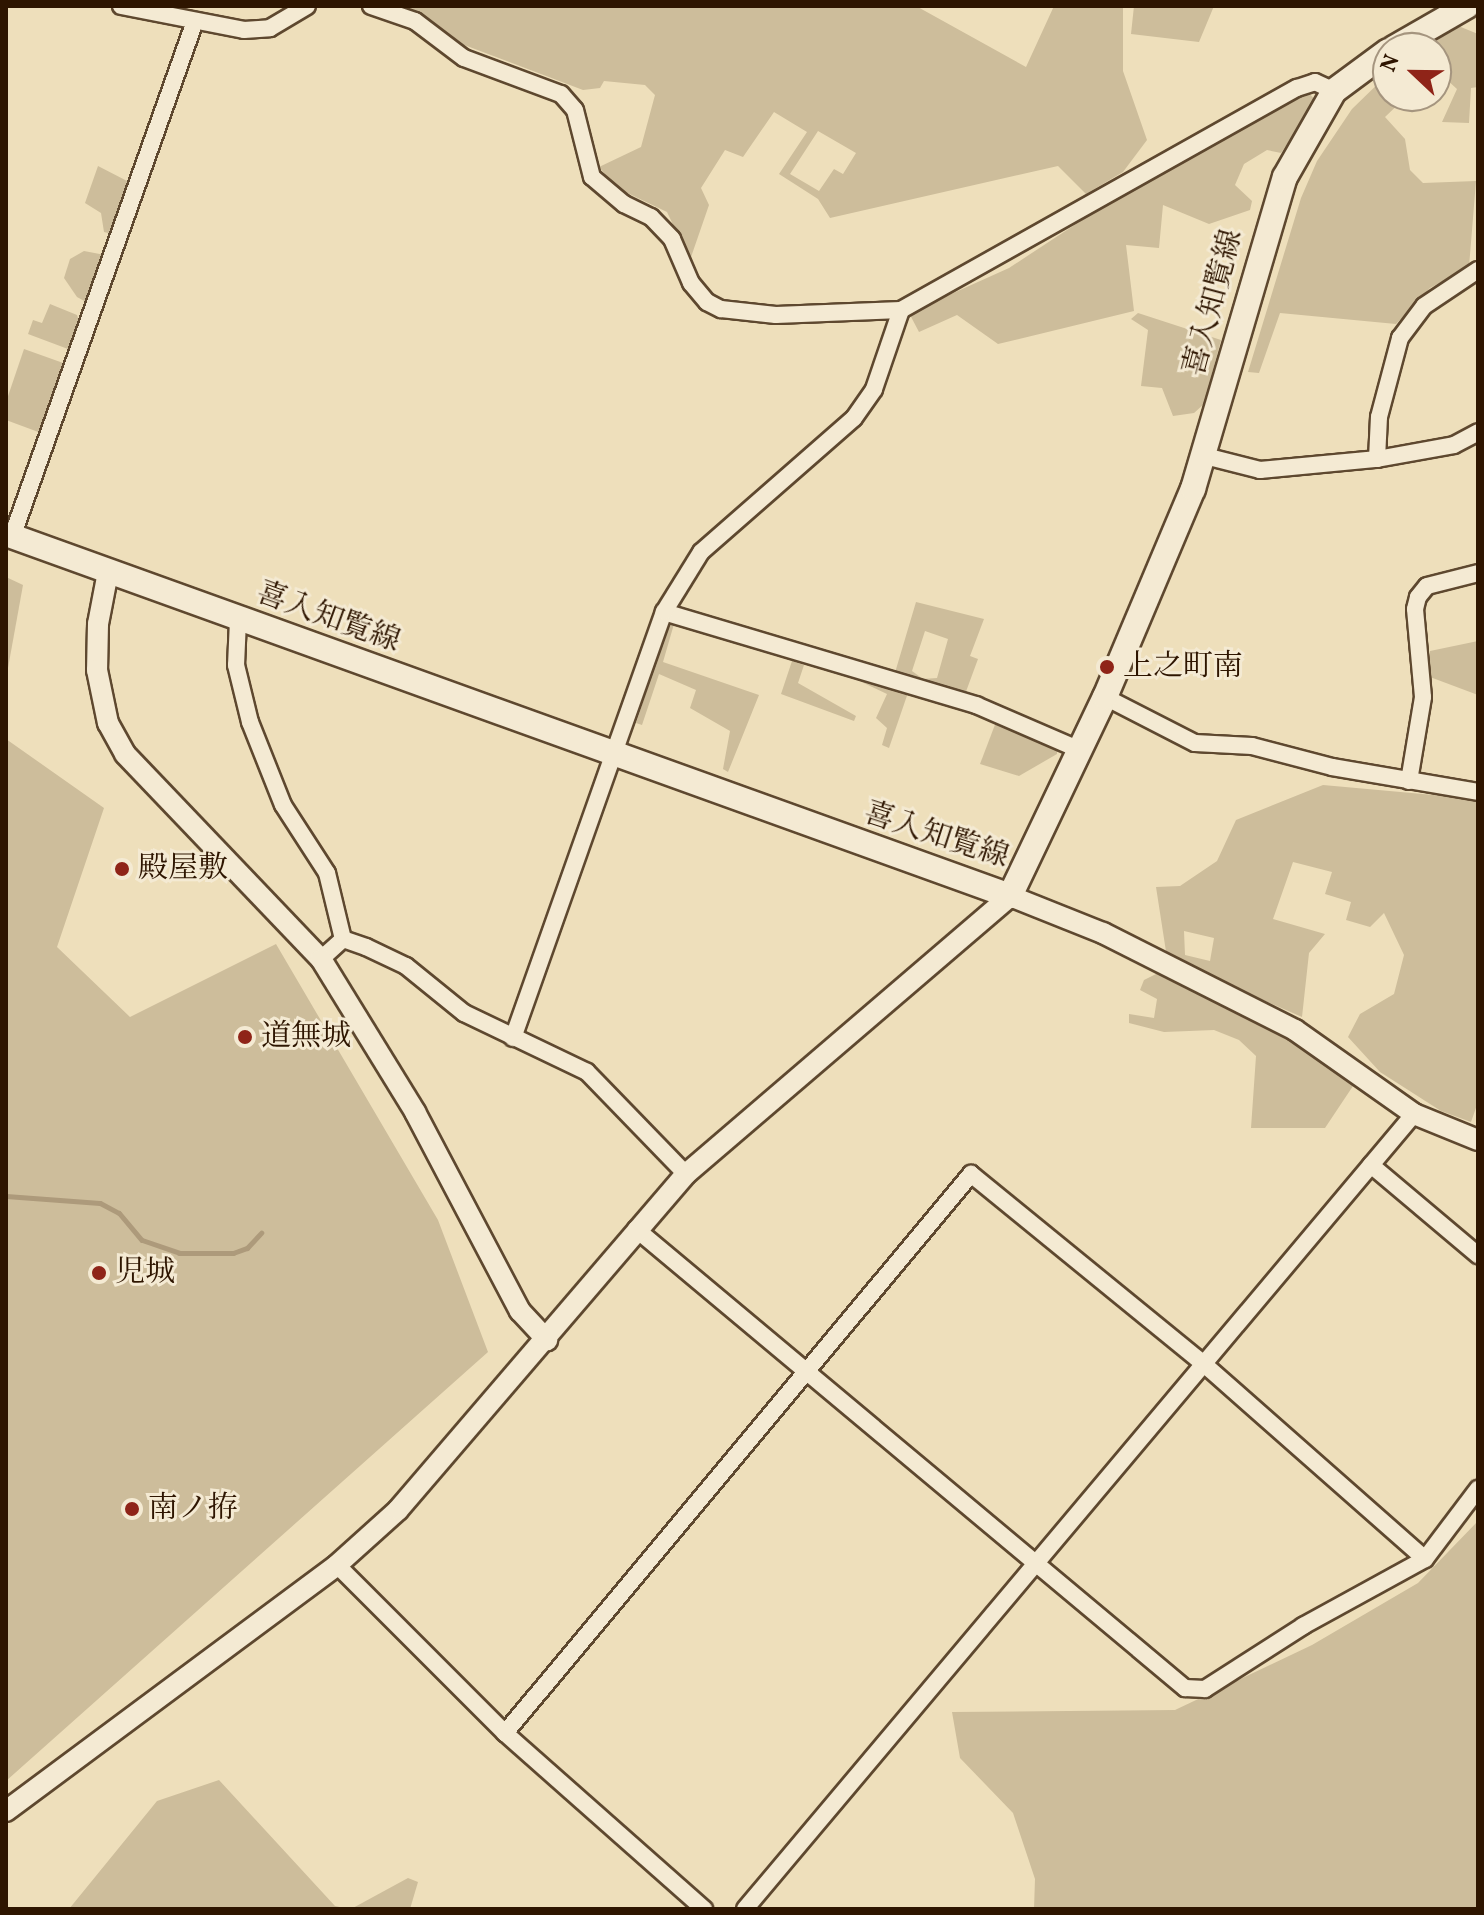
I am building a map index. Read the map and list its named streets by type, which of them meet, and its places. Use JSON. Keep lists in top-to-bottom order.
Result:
{
  "streets": {
    "main road": ["喜入知覧線"]
  },
  "places": [
    "上之町南",
    "殿屋敷",
    "道無城",
    "児城",
    "南ノ拵"
  ],
  "north": "left"
}
